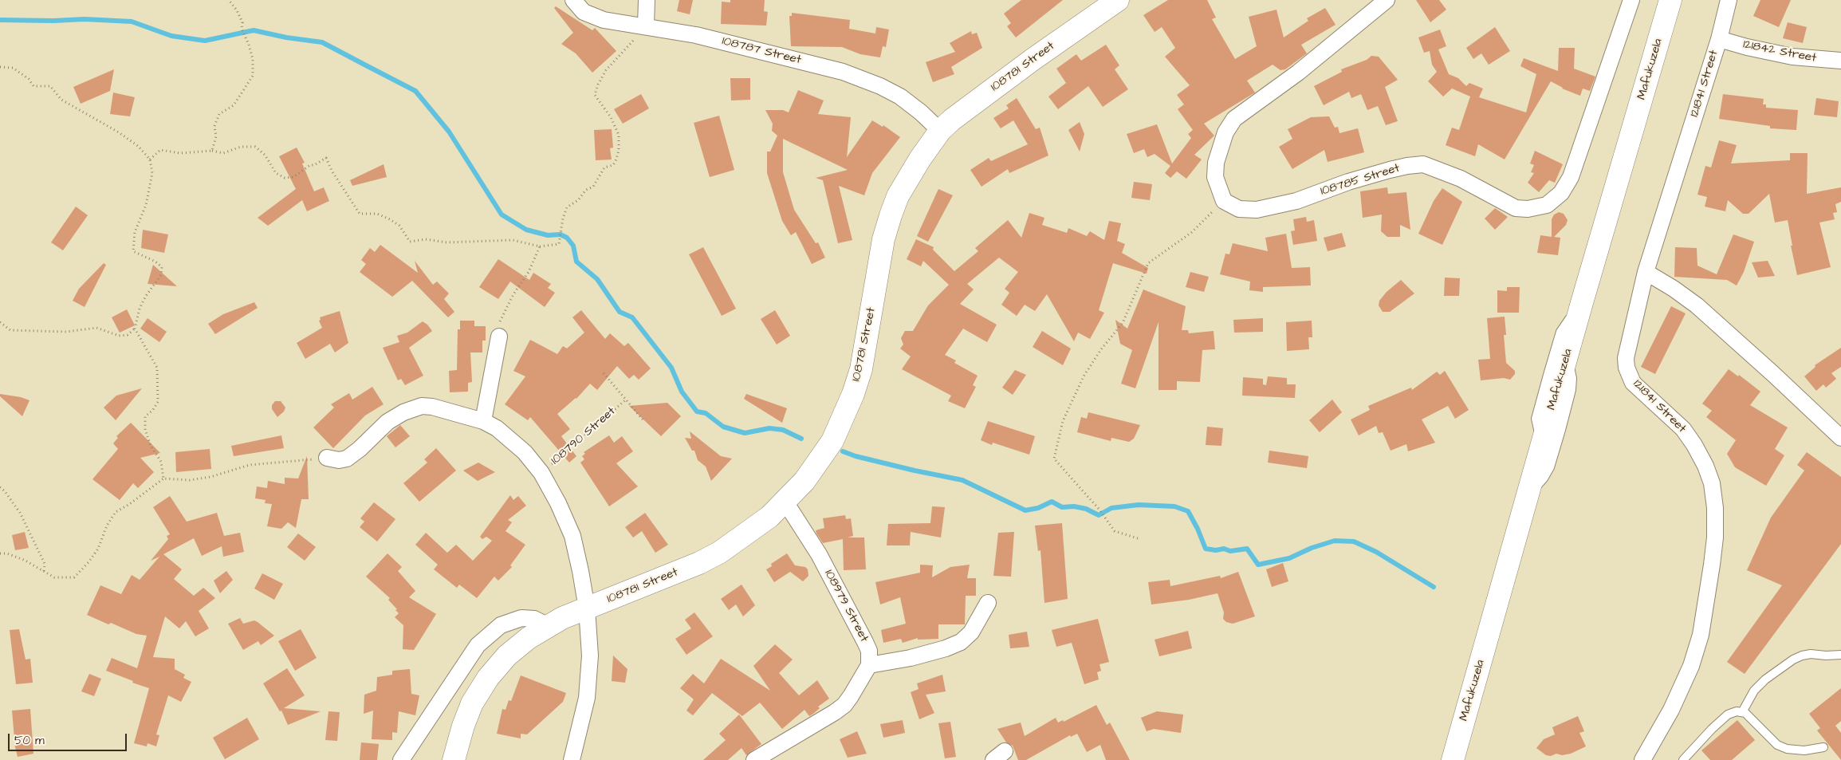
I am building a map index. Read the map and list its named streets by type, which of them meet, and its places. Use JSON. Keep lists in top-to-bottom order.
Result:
{
  "streets": {
    "street": [
      "108787 Street",
      "121842 Street",
      "108781 Street",
      "Mafukuzela",
      "121841 Street",
      "108785 Street",
      "108790 Street",
      "108979 Street"
    ]
  },
  "crossings": [
    ["108787 Street", "108781 Street"],
    ["121842 Street", "121841 Street"],
    ["108781 Street", "108790 Street"],
    ["108781 Street", "108979 Street"]
  ],
  "scale_bar": "50 m"
}
